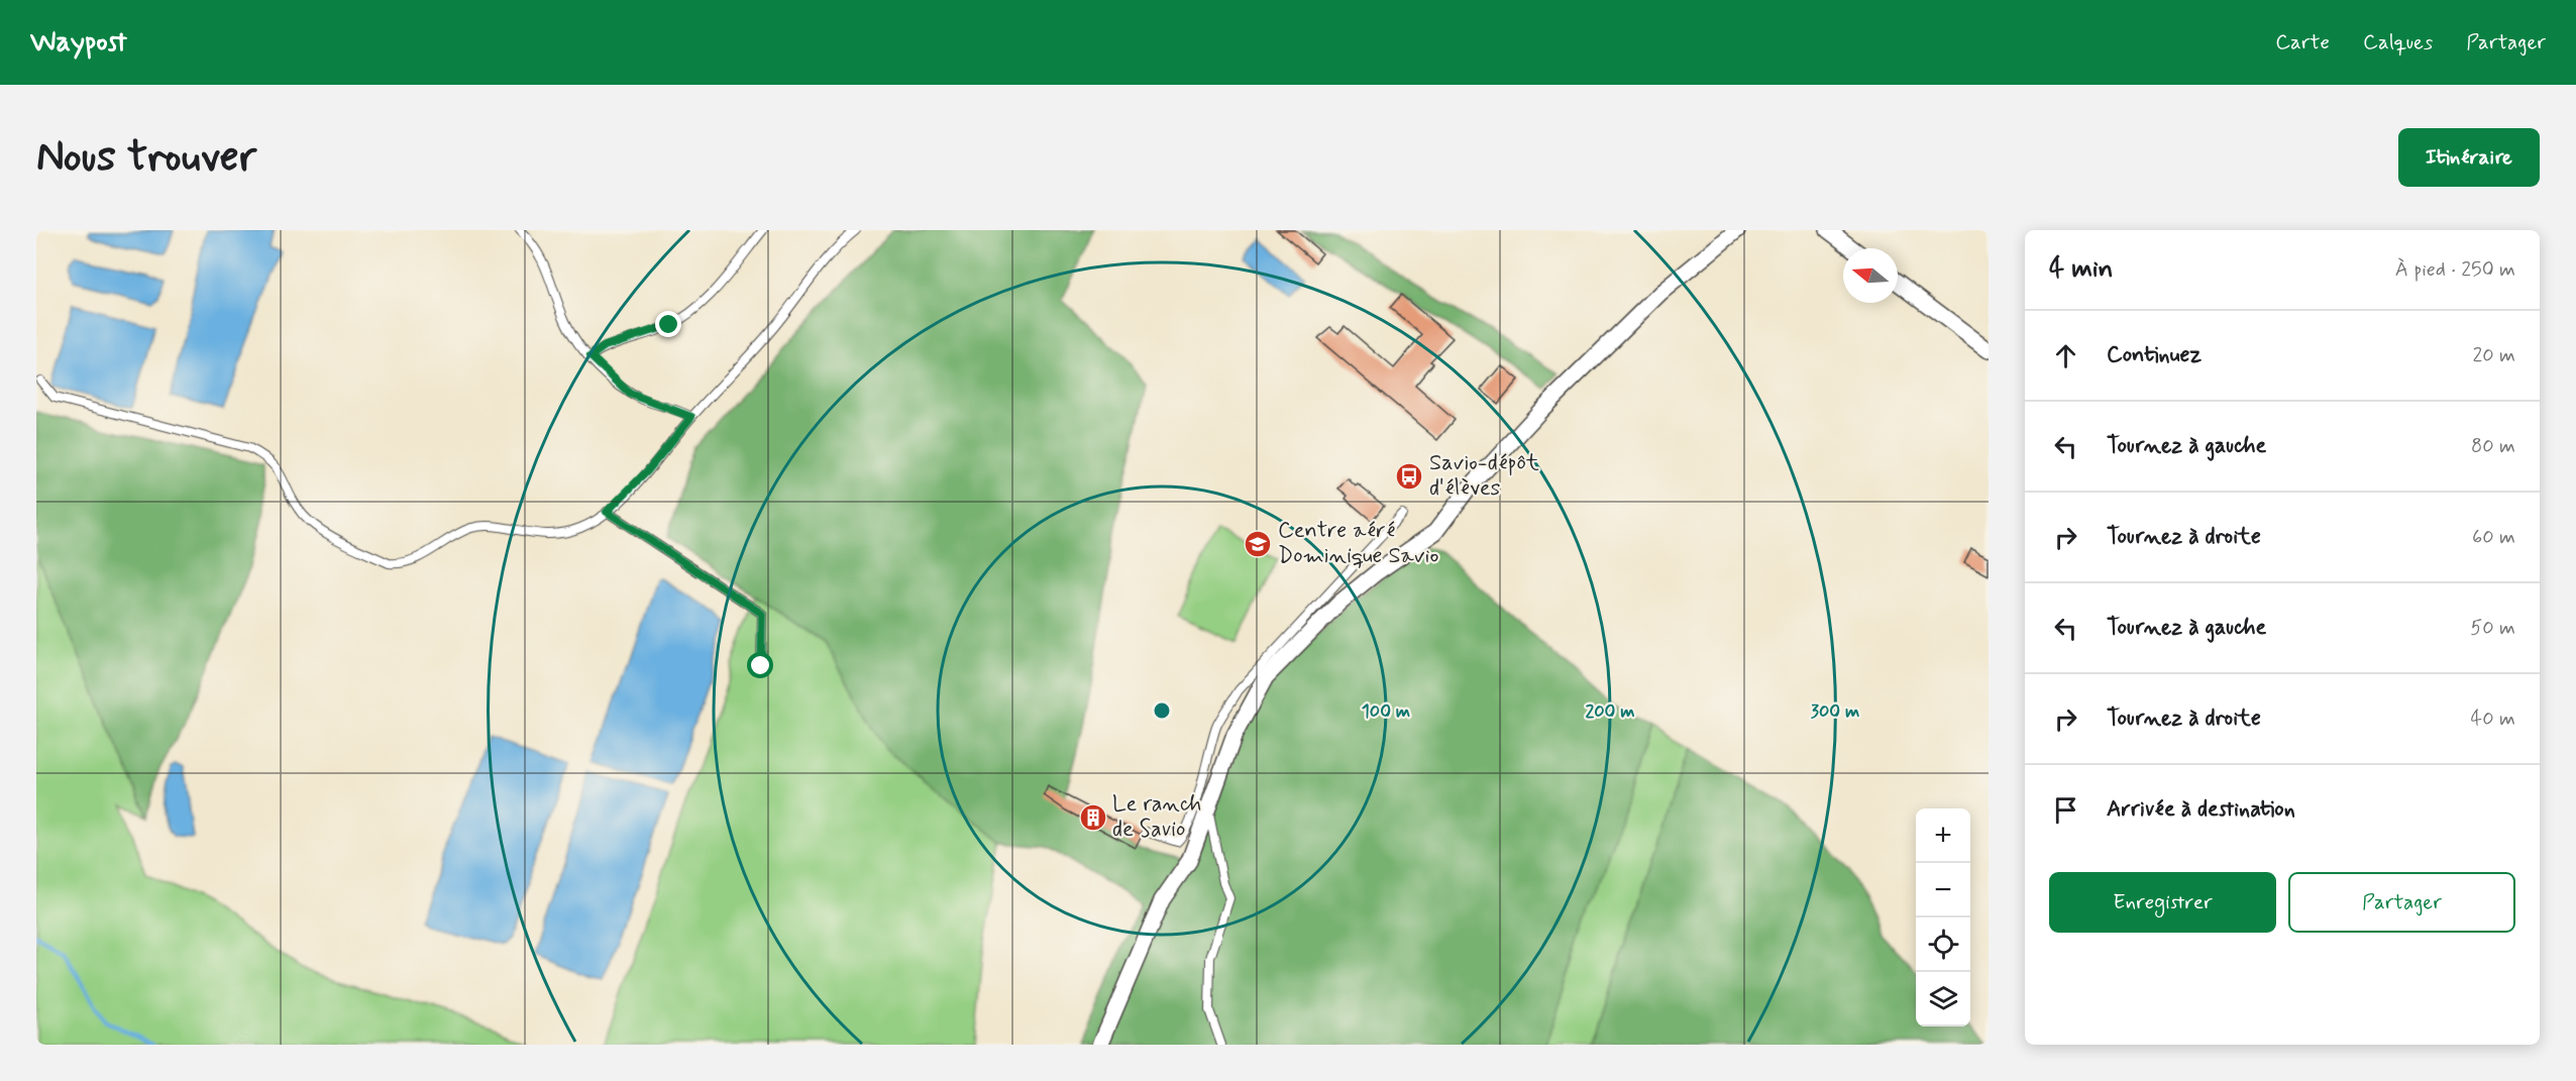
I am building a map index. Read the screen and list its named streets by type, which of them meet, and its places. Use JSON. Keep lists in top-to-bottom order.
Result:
{
  "places": {
    "bus stop": ["Savio-dépôt d'élèves"],
    "school or university": ["Centre aéré Dominique Savio"],
    "building": ["Le ranch de Savio"]
  },
  "north": "left",
  "page": {
    "header": "Waypost",
    "nav": ["Carte", "Calques", "Partager"],
    "buttons": [
      "Itinéraire",
      ["Enregistrer", "Partager"]
    ],
    "title": "Nous trouver",
    "heading": ["4 min", "À pied · 250 m"],
    "list": [
      ["Continuez", "20 m"],
      ["Tournez à gauche", "80 m"],
      ["Tournez à droite", "60 m"],
      ["Tournez à gauche", "50 m"],
      ["Tournez à droite", "40 m"],
      "Arrivée à destination"
    ],
    "map_buttons": ["+", "−"]
  },
  "rings": ["100 m", "200 m", "300 m"]
}
